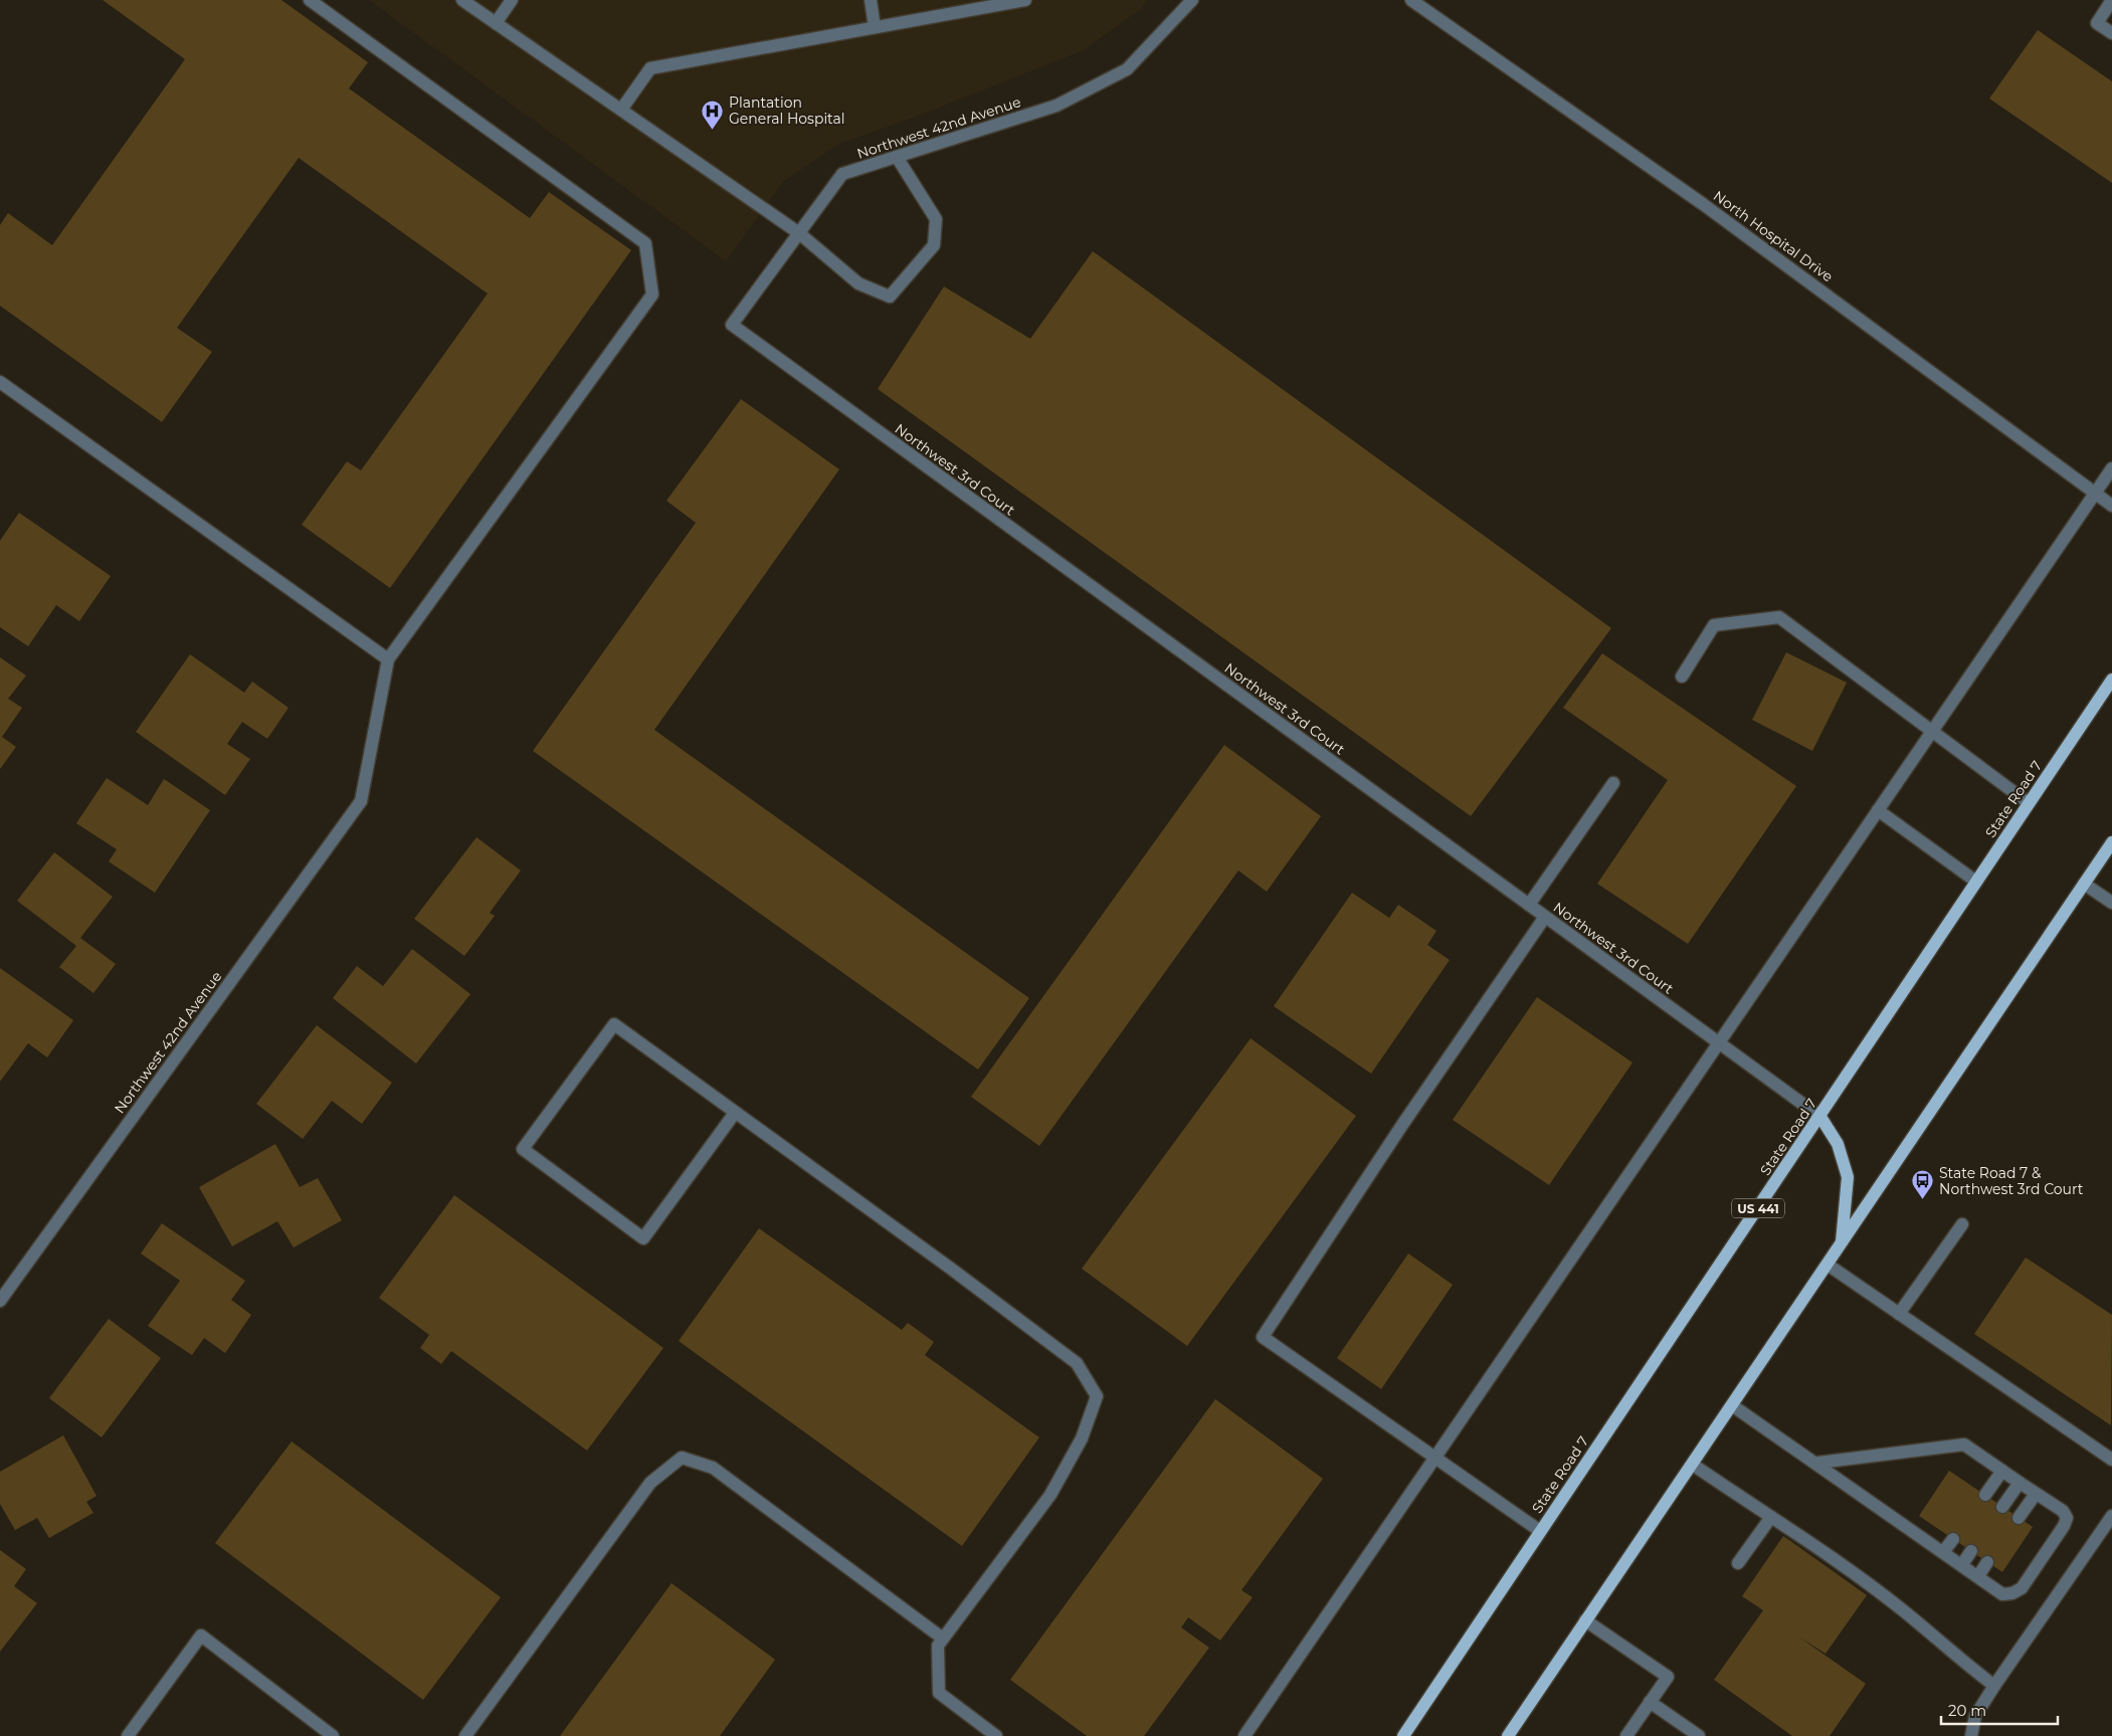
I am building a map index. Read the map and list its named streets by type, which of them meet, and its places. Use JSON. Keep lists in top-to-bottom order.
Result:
{
  "streets": {
    "main road": ["State Road 7", "US 441"],
    "street": ["Northwest 42nd Avenue", "North Hospital Drive", "Northwest 3rd Court"]
  },
  "crossings": [
    ["Northwest 42nd Avenue", "Northwest 3rd Court"],
    ["Northwest 3rd Court", "State Road 7"]
  ],
  "places": {
    "hospital": ["Plantation General Hospital"],
    "bus stop": ["State Road 7 & Northwest 3rd Court"]
  },
  "scale_bar": "20 m"
}
